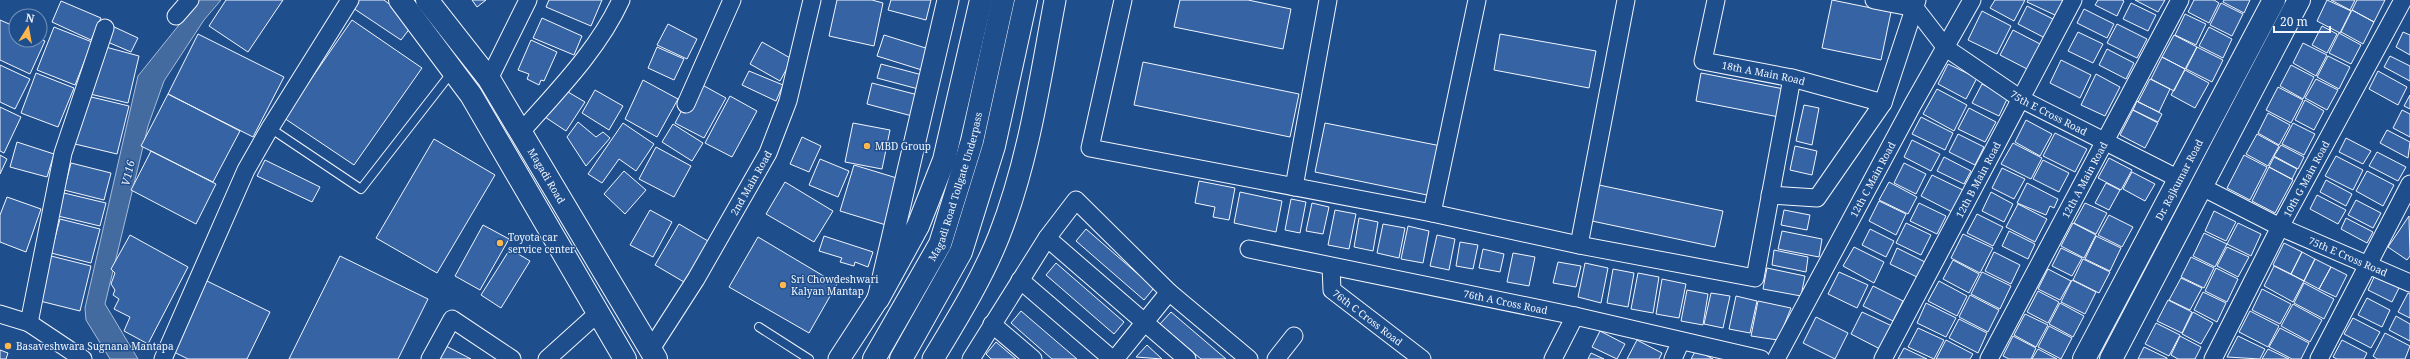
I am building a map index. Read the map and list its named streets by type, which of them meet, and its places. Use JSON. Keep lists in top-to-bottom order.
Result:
{
  "streets": {
    "main road": ["Magadi Road", "Dr. Rajkumar Road", "Magadi Road Tollgate Underpass"],
    "street": [
      "18th A Main Road",
      "75th E Cross Road",
      "12th C Main Road",
      "12th A Main Road",
      "10th G Main Road",
      "12th B Main Road",
      "2nd Main Road",
      "76th A Cross Road",
      "76th C Cross Road"
    ]
  },
  "crossings": [
    ["75th E Cross Road", "12th C Main Road"],
    ["75th E Cross Road", "12th A Main Road"],
    ["75th E Cross Road", "Dr. Rajkumar Road"],
    ["75th E Cross Road", "10th G Main Road"],
    ["75th E Cross Road", "12th B Main Road"],
    ["Magadi Road", "2nd Main Road"],
    ["76th A Cross Road", "76th C Cross Road"]
  ],
  "water": ["V116"],
  "places": [
    "MBD Group",
    "Toyota car service center",
    "Sri Chowdeshwari Kalyan Mantap",
    "Basaveshwara Sugnana Mantapa"
  ],
  "scale_bar": "20 m",
  "north": "top"
}
